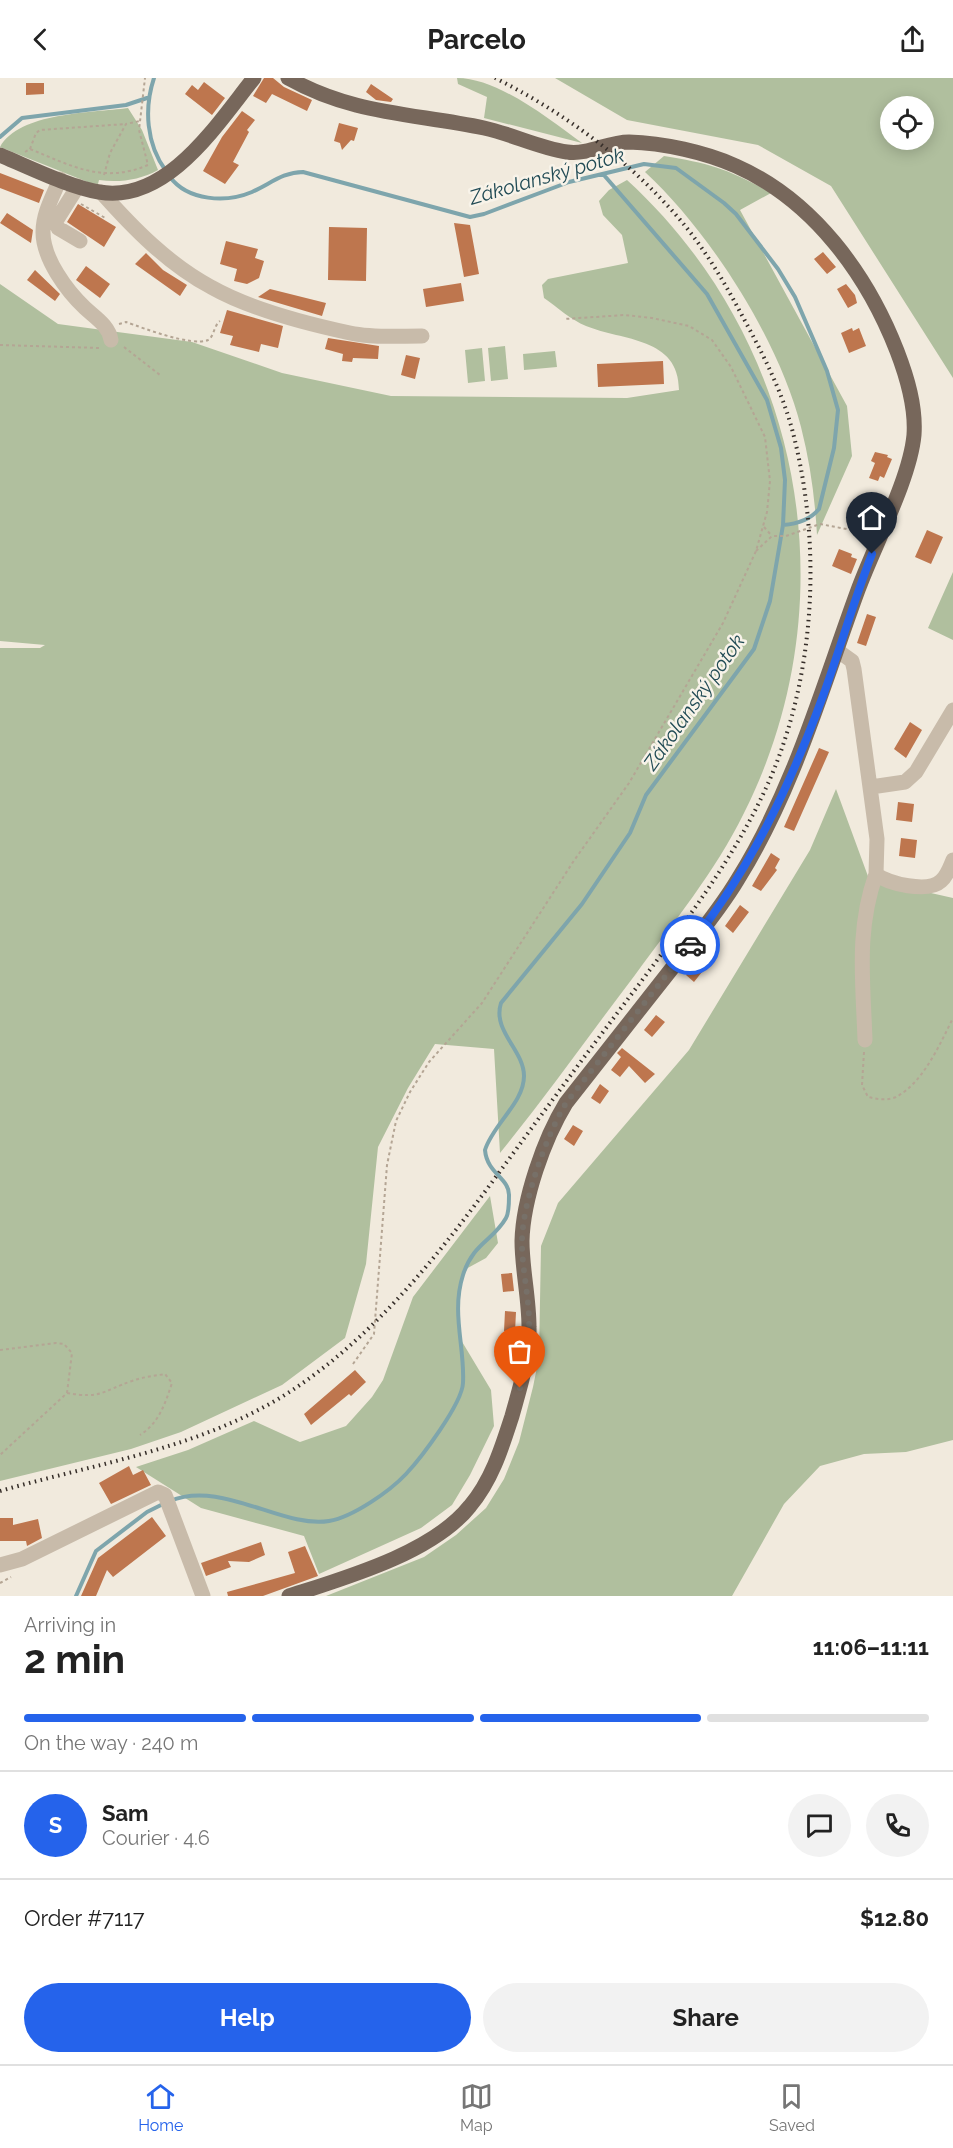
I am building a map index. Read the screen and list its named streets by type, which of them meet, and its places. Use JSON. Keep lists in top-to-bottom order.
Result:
{
  "water": ["Zákolanský potok"],
  "page": {
    "header": "Parcelo",
    "heading": ["2 min", "Arriving in", "11:06–11:11"],
    "panel": [
      "Sam",
      "Courier · 4.6",
      "Order #7117",
      "$12.80"
    ],
    "bar": "On the way · 240 m",
    "round": "S",
    "buttons": ["Help", "Share"],
    "tabs": ["Home", "Map", "Saved"]
  }
}
